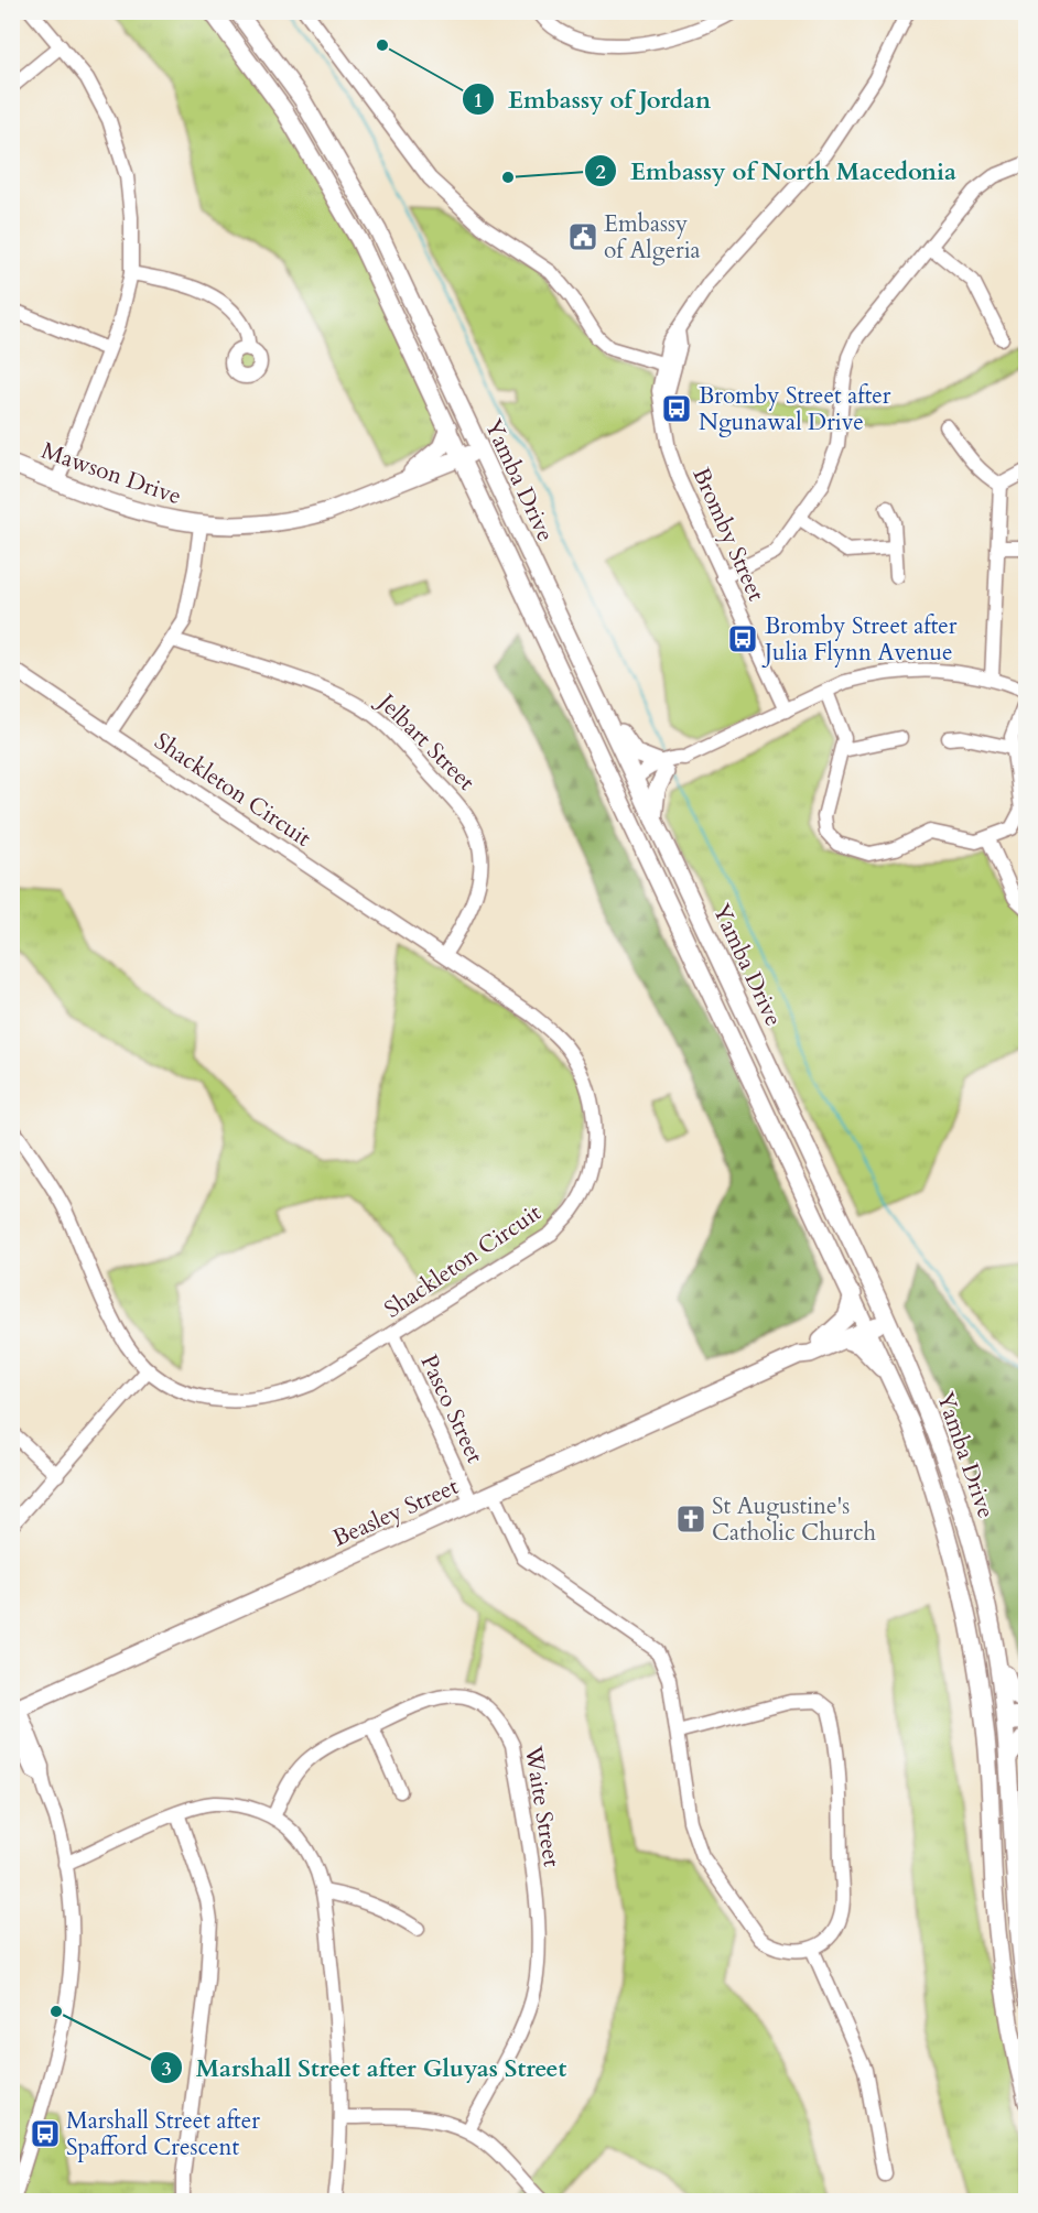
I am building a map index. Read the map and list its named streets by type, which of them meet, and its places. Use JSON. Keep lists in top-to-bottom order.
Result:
{
  "streets": {
    "main road": ["Mawson Drive", "Yamba Drive", "Beasley Street"],
    "street": [
      "Bromby Street",
      "Jelbart Street",
      "Shackleton Circuit",
      "Pasco Street",
      "Waite Street"
    ]
  },
  "crossings": [
    ["Mawson Drive", "Yamba Drive"],
    ["Yamba Drive", "Beasley Street"],
    ["Jelbart Street", "Shackleton Circuit"],
    ["Shackleton Circuit", "Pasco Street"],
    ["Pasco Street", "Beasley Street"]
  ],
  "places": {
    "other": ["Embassy of Jordan", "Embassy of North Macedonia", "Marshall Street after Gluyas Street"],
    "public building": ["Embassy of Algeria"],
    "bus stop": ["Bromby Street after Ngunawal Drive", "Bromby Street after Julia Flynn Avenue", "Marshall Street after Spafford Crescent"],
    "church": ["St Augustine's Catholic Church"]
  }
}
